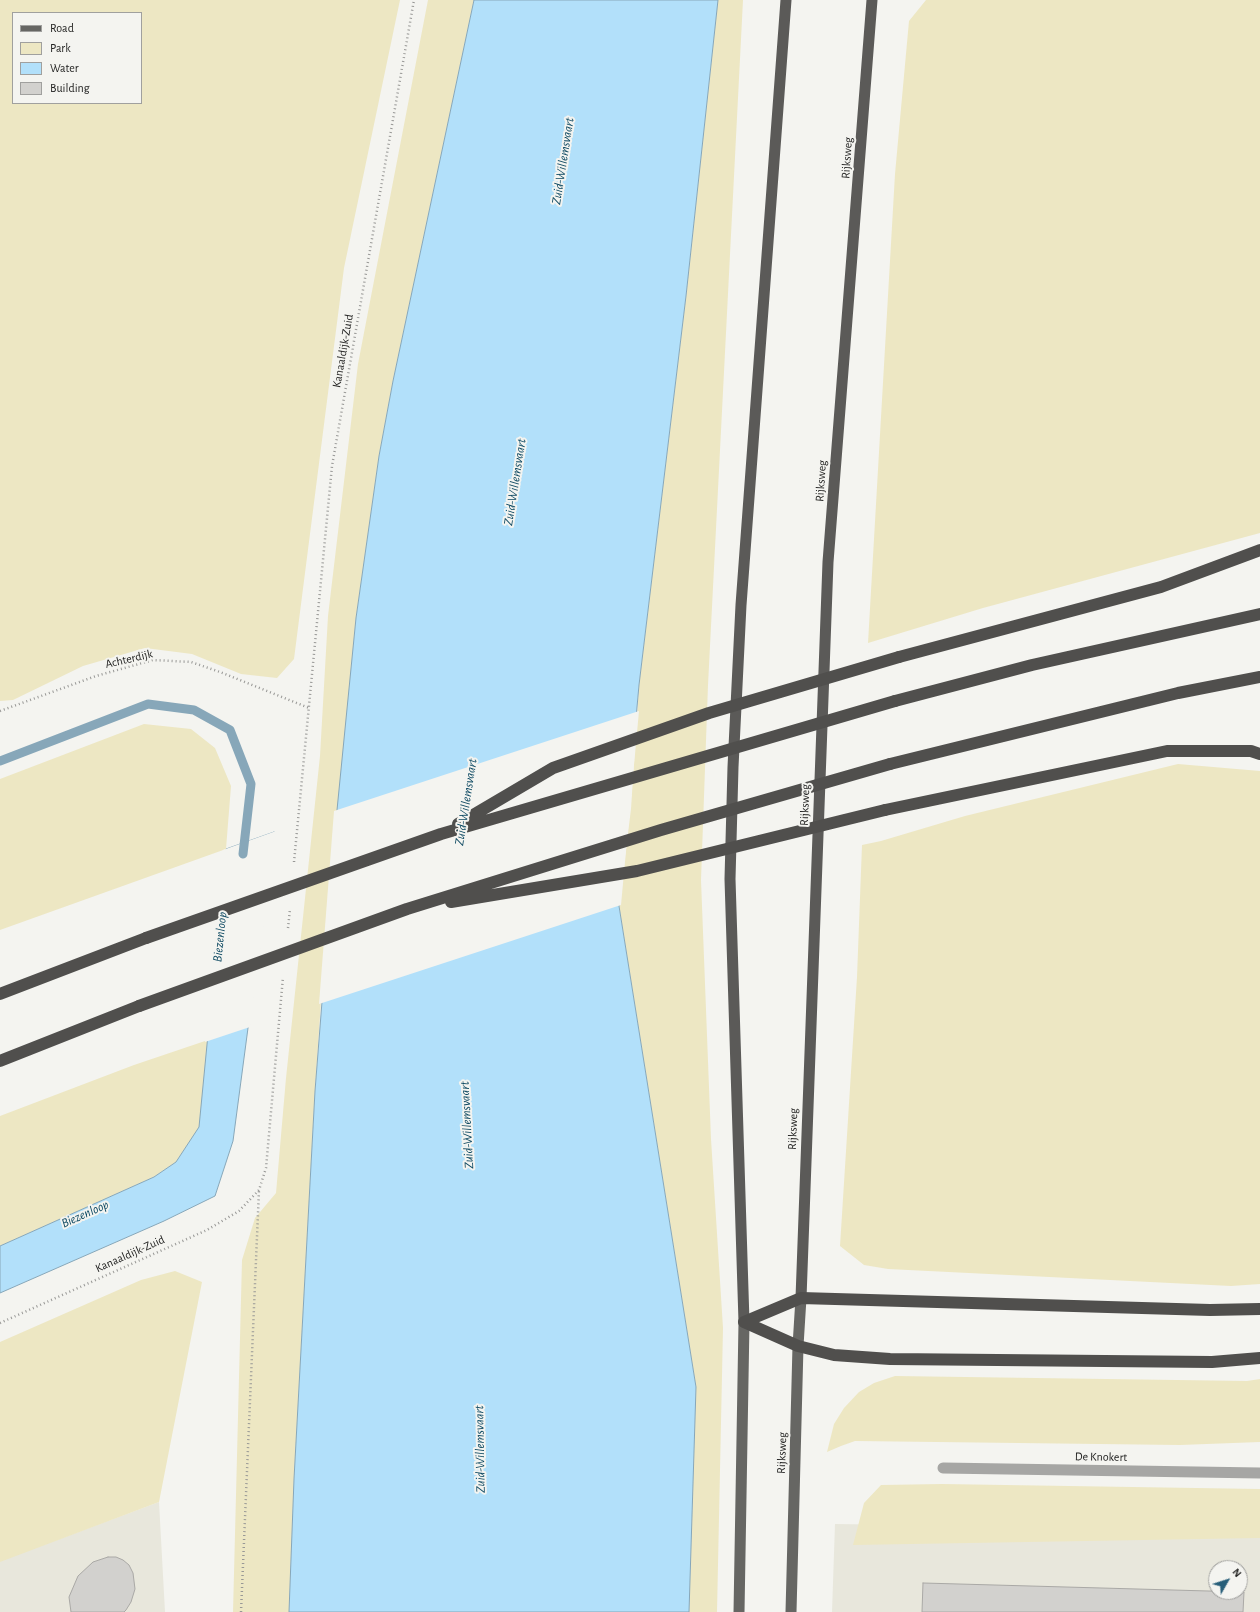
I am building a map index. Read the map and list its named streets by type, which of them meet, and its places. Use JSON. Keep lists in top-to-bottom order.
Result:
{
  "streets": {
    "highway": ["Rijksweg"],
    "street": ["De Knokert"],
    "path": ["Kanaaldijk-Zuid", "Achterdijk"]
  },
  "crossings": [
    ["Kanaaldijk-Zuid", "Achterdijk"]
  ],
  "water": ["Zuid-Willemsvaart", "Biezenloop"],
  "legend": [
    "Road",
    "Park",
    "Water",
    "Building"
  ],
  "north": "top right"
}
